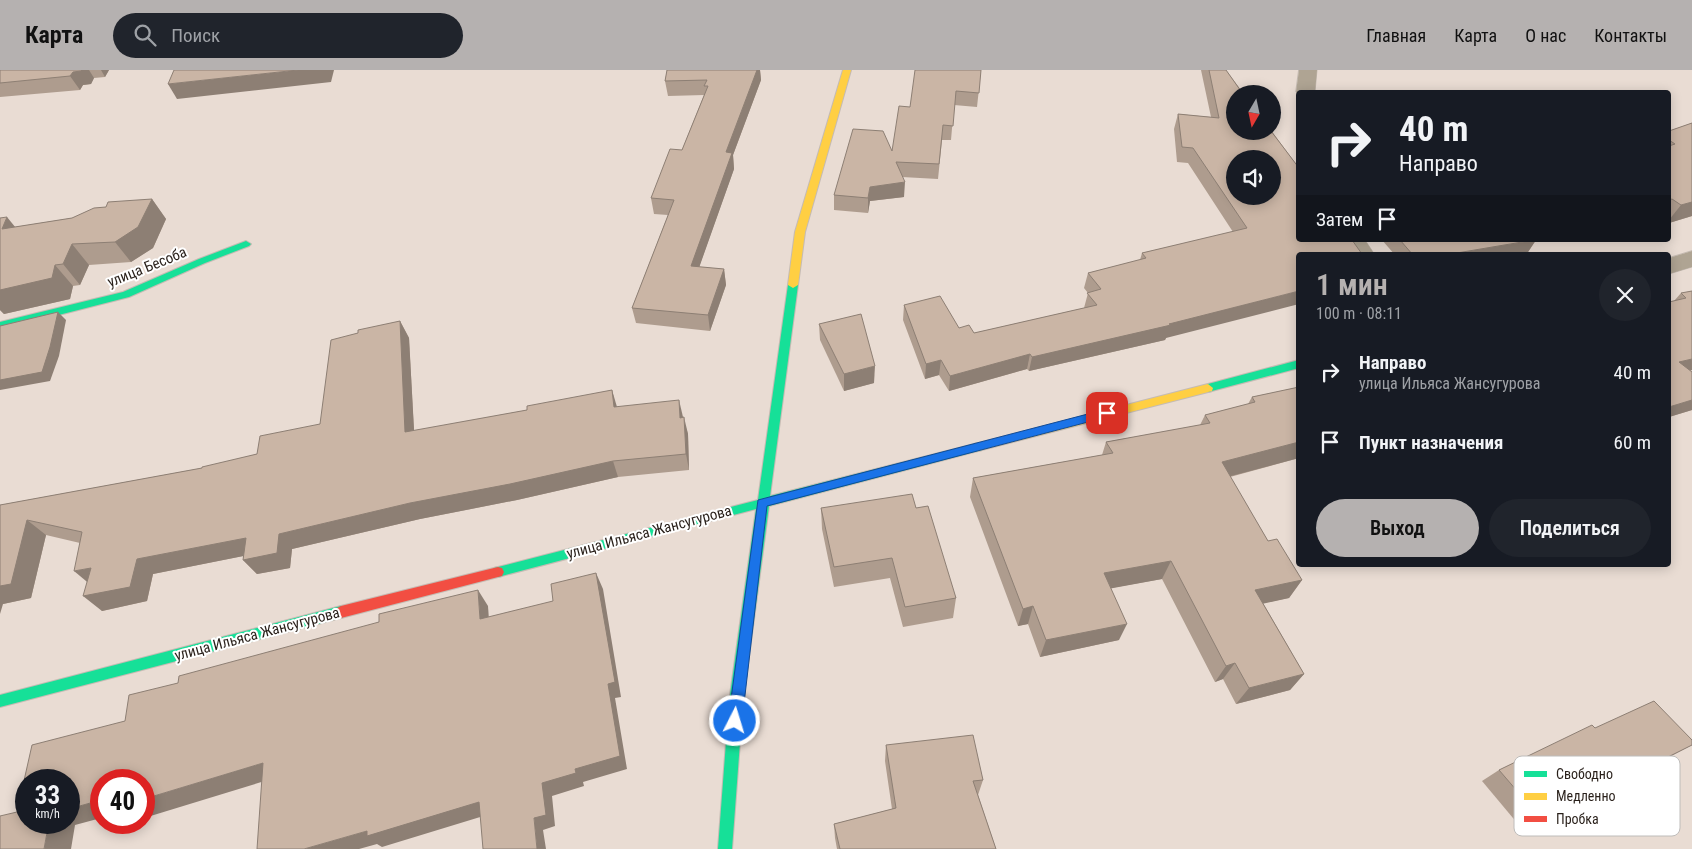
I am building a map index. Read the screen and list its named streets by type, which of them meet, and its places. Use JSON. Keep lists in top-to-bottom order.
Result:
{
  "streets": {
    "street": ["улица Бесоба", "улица Ильяса Жансугурова"]
  },
  "legend": ["Свободно", "Медленно", "Пробка"],
  "north": "bottom",
  "page": {
    "header": "Карта",
    "search": "Поиск",
    "nav": [
      "Главная",
      "Карта",
      "О нас",
      "Контакты"
    ],
    "turn": ["40 m", "Направо"],
    "then": "Затем",
    "heading": ["1 мин", "100 m · 08:11"],
    "list": [
      {
        "name": "Направо",
        "note": "улица Ильяса Жансугурова",
        "value": "40 m"
      },
      {
        "name": "Пункт назначения",
        "value": "60 m"
      }
    ],
    "buttons": ["Выход", "Поделиться"],
    "speed": "33 km/h",
    "limit": "40"
  }
}
